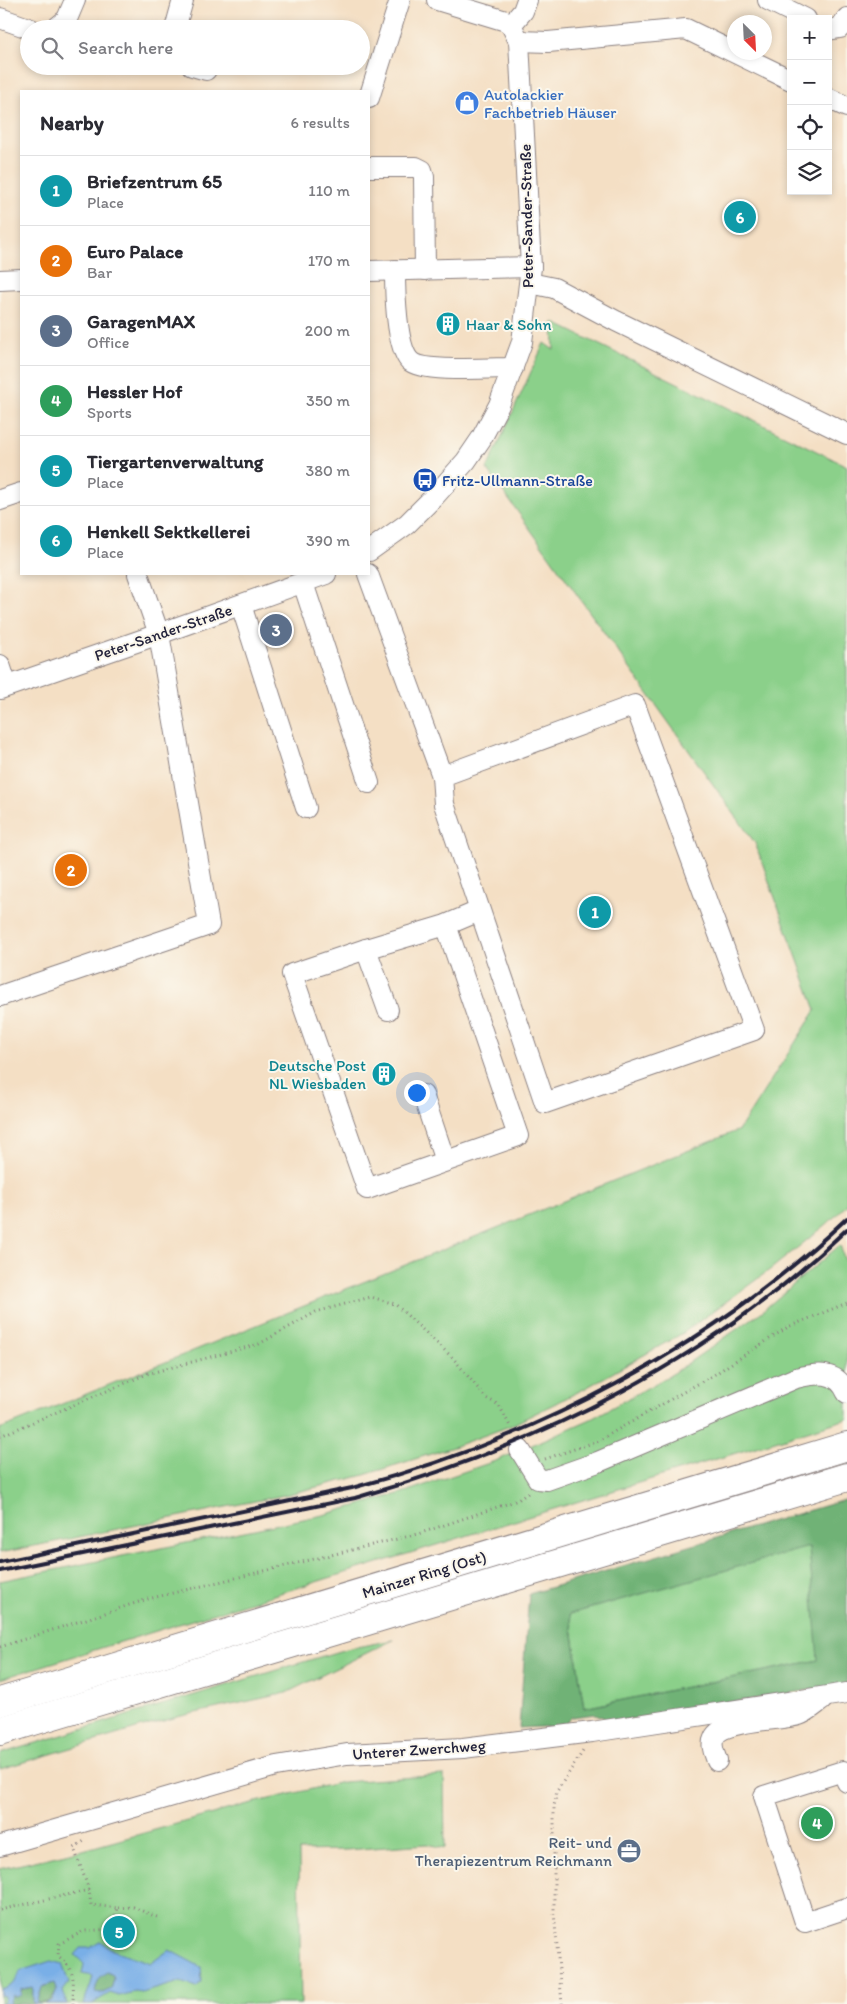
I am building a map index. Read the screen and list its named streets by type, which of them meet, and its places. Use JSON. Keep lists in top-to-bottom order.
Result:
{
  "streets": {
    "highway": ["Mainzer Ring (Ost)"],
    "street": ["Peter-Sander-Straße", "Unterer Zwerchweg"]
  },
  "places": {
    "shop": ["Autolackier Fachbetrieb Häuser"],
    "building": ["Haar & Sohn", "Deutsche Post NL Wiesbaden"],
    "bus stop": ["Fritz-Ullmann-Straße"],
    "office": ["Reit- und Therapiezentrum Reichmann"]
  },
  "north": "bottom right",
  "page": {
    "map_buttons": ["+", "−"],
    "search": "Search here",
    "heading": ["Nearby", "6 results"],
    "list": [
      {
        "mark": "1",
        "name": "Briefzentrum 65",
        "note": "Place",
        "value": "110 m"
      },
      {
        "mark": "2",
        "name": "Euro Palace",
        "note": "Bar",
        "value": "170 m"
      },
      {
        "mark": "3",
        "name": "GaragenMAX",
        "note": "Office",
        "value": "200 m"
      },
      {
        "mark": "4",
        "name": "Hessler Hof",
        "note": "Sports",
        "value": "350 m"
      },
      {
        "mark": "5",
        "name": "Tiergartenverwaltung",
        "note": "Place",
        "value": "380 m"
      },
      {
        "mark": "6",
        "name": "Henkell Sektkellerei",
        "note": "Place",
        "value": "390 m"
      }
    ],
    "pins": [
      "6",
      "3",
      "2",
      "1",
      "4",
      "5"
    ]
  }
}
